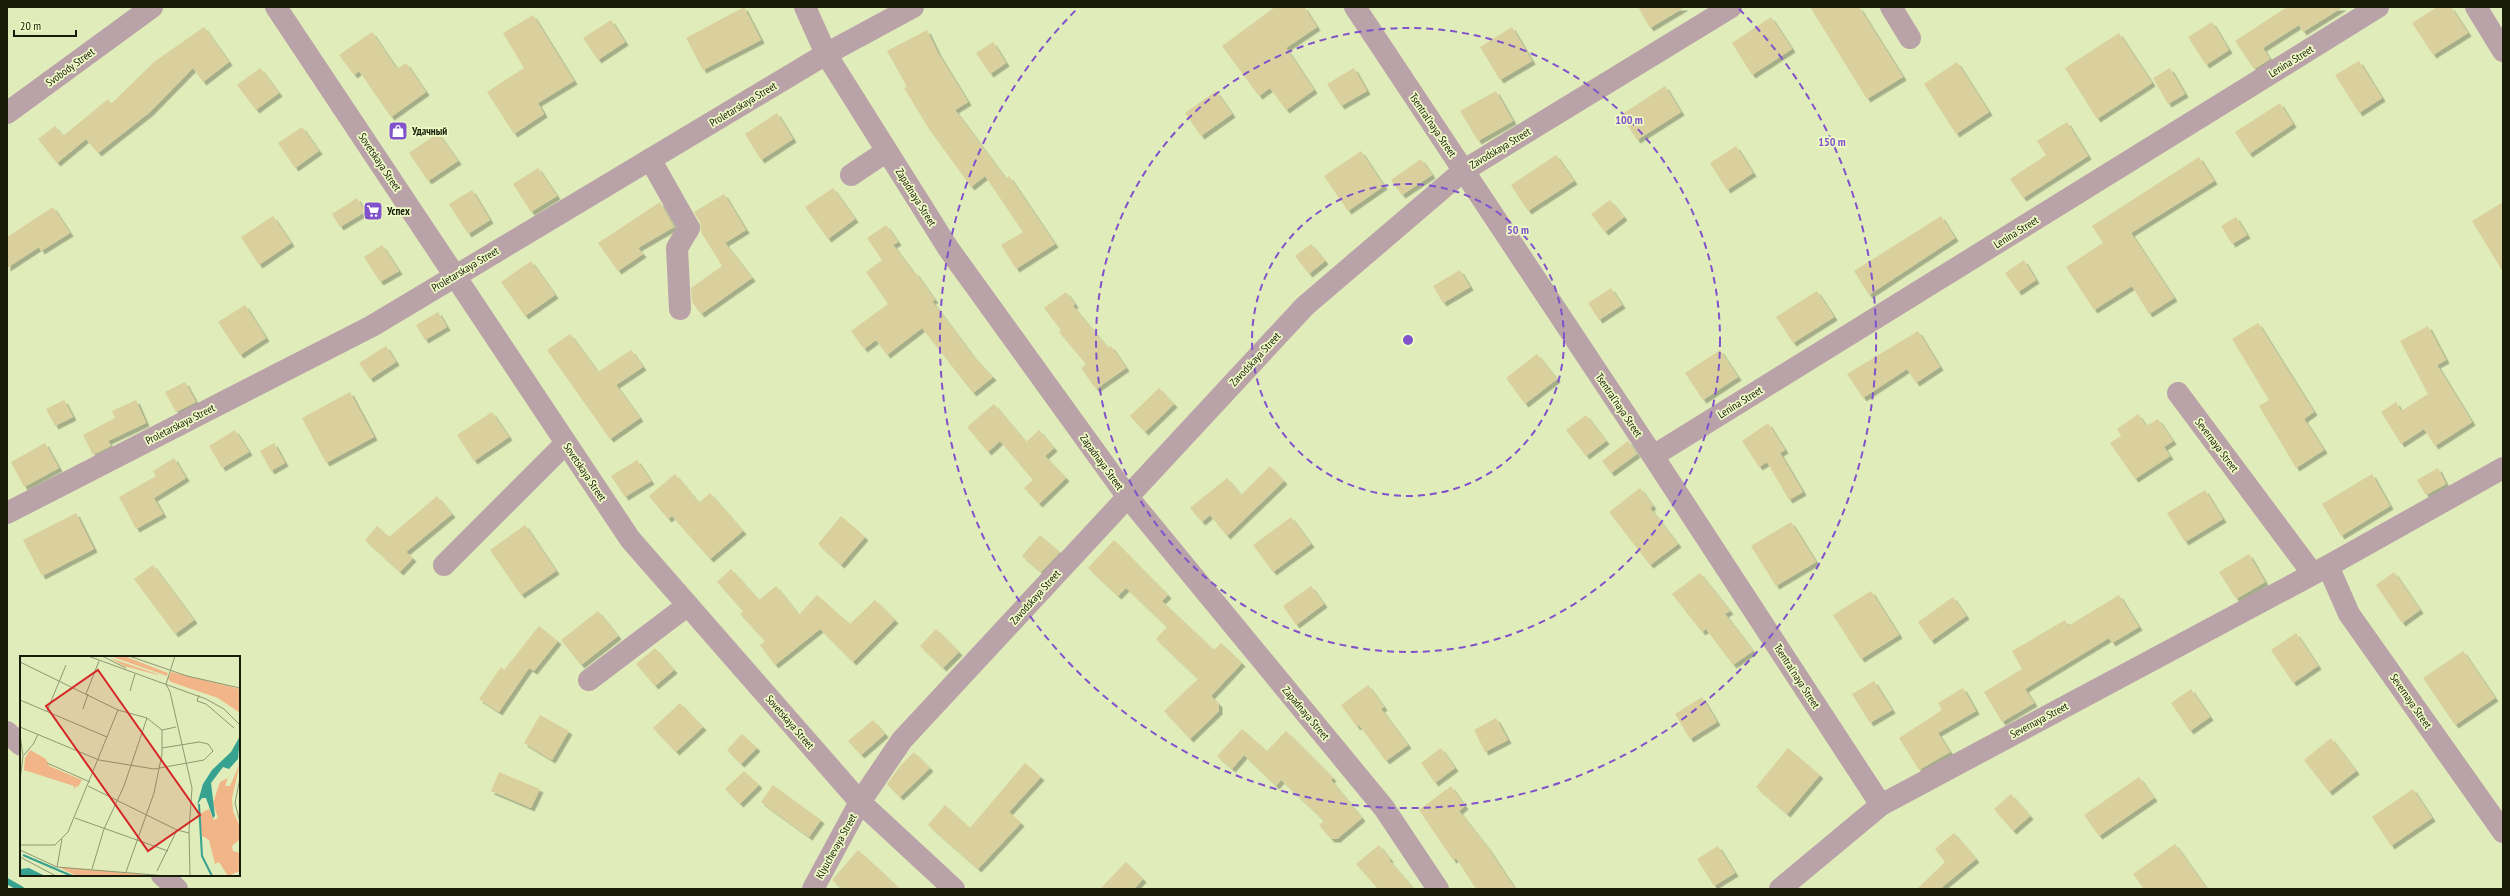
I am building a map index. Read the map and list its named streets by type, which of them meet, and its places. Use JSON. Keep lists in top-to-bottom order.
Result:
{
  "streets": {
    "street": [
      "Lenina Street",
      "Svobody Street",
      "Proletarskaya Street",
      "Tsentral'naya Street",
      "Zavodskaya Street",
      "Sovetskaya Street",
      "Zapadnaya Street",
      "Severnaya Street",
      "Klyuchevaya Street"
    ]
  },
  "crossings": [
    ["Lenina Street", "Tsentral'naya Street"],
    ["Proletarskaya Street", "Sovetskaya Street"],
    ["Proletarskaya Street", "Zapadnaya Street"],
    ["Tsentral'naya Street", "Zavodskaya Street"],
    ["Tsentral'naya Street", "Severnaya Street"],
    ["Zavodskaya Street", "Sovetskaya Street"],
    ["Zavodskaya Street", "Zapadnaya Street"],
    ["Zavodskaya Street", "Klyuchevaya Street"],
    ["Sovetskaya Street", "Klyuchevaya Street"]
  ],
  "places": {
    "shop": ["Удачный"],
    "supermarket": ["Успех"]
  },
  "scale_bar": "20 m",
  "rings": ["100 m", "150 m", "50 m"]
}
